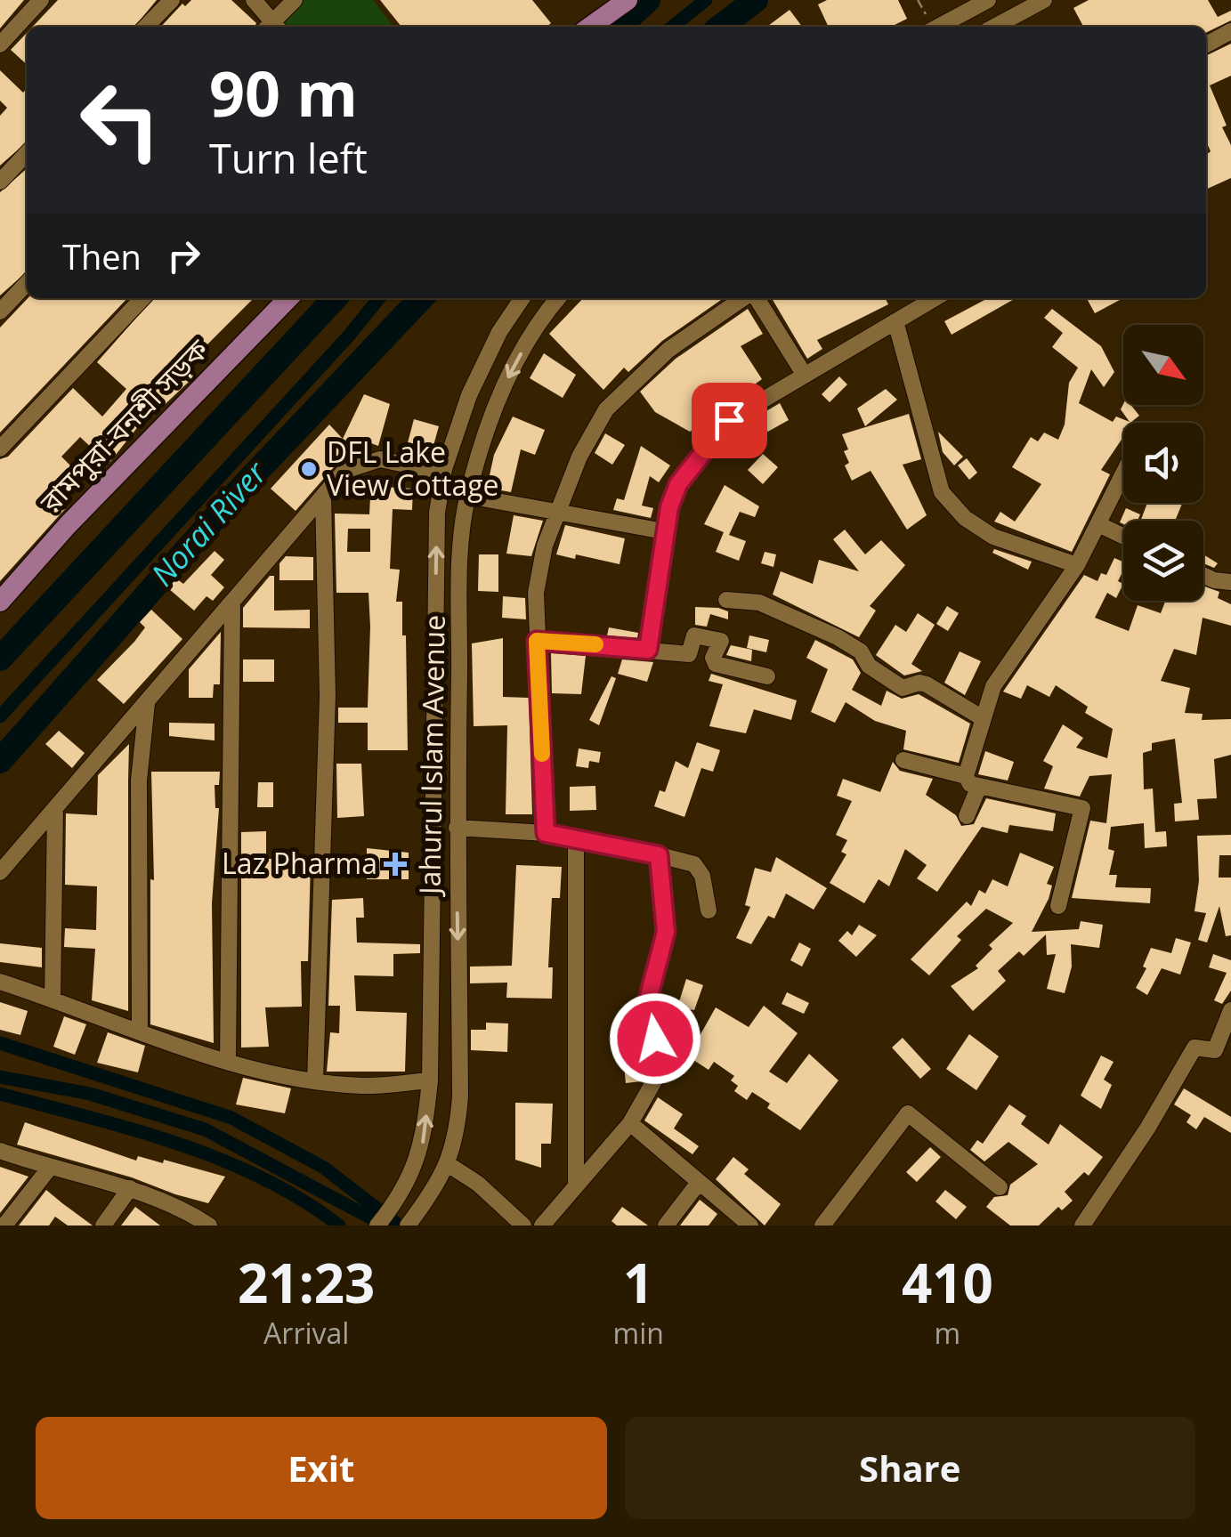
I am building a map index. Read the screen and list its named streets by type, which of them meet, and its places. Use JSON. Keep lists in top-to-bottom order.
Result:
{
  "streets": {
    "main road": ["রামপুরা-বনশ্রী সড়ক"],
    "street": ["Jahurul Islam Avenue"]
  },
  "water": ["Norai River"],
  "places": {
    "other": ["DFL Lake View Cottage"],
    "health": ["Laz Pharma"]
  },
  "north": "bottom right",
  "page": {
    "turn": ["90 m", "Turn left"],
    "then": "Then",
    "eta": [
      "21:23",
      "Arrival",
      "1",
      "min",
      "410",
      "m"
    ],
    "buttons": ["Exit", "Share"]
  }
}
